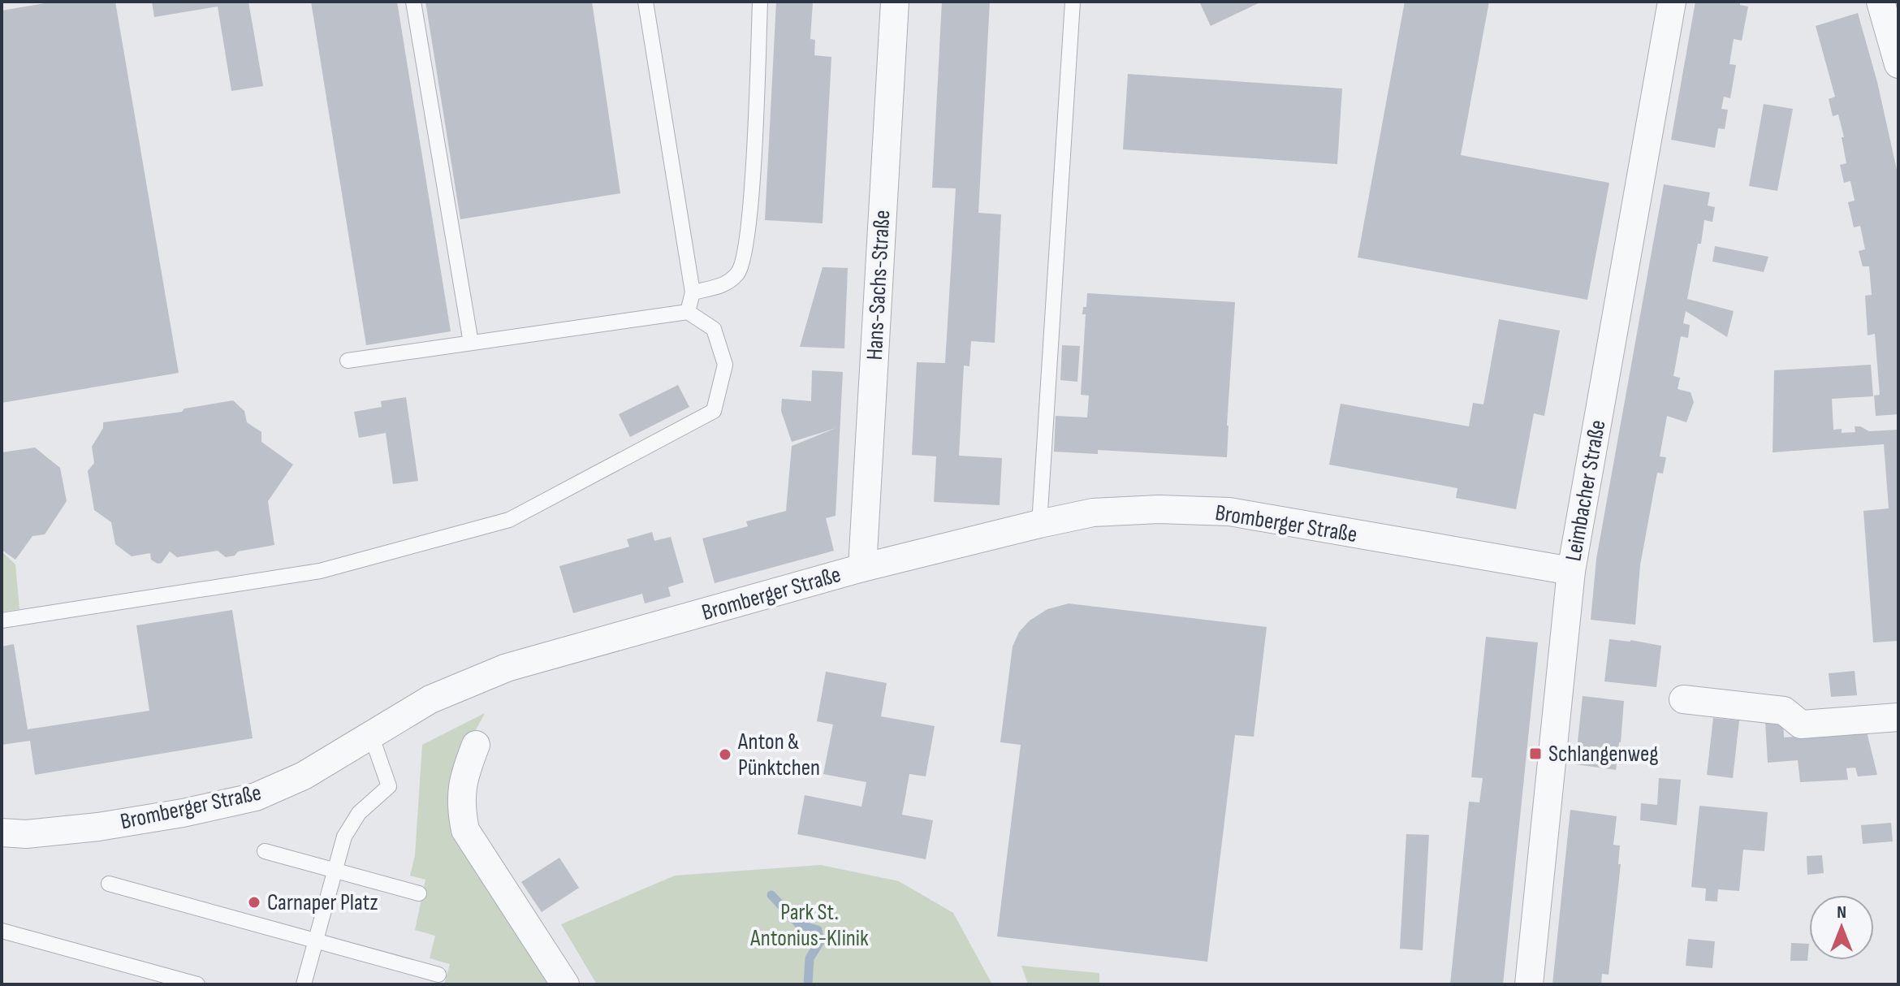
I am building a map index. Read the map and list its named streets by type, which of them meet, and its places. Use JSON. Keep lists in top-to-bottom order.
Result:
{
  "streets": {
    "street": ["Hans-Sachs-Straße", "Leimbacher Straße", "Bromberger Straße"]
  },
  "crossings": [
    ["Hans-Sachs-Straße", "Bromberger Straße"],
    ["Leimbacher Straße", "Bromberger Straße"]
  ],
  "parks": ["Park St. Antonius-Klinik"],
  "places": {
    "transit": ["Schlangenweg"],
    "other": ["Anton & Pünktchen", "Carnaper Platz"]
  },
  "north": "top"
}
